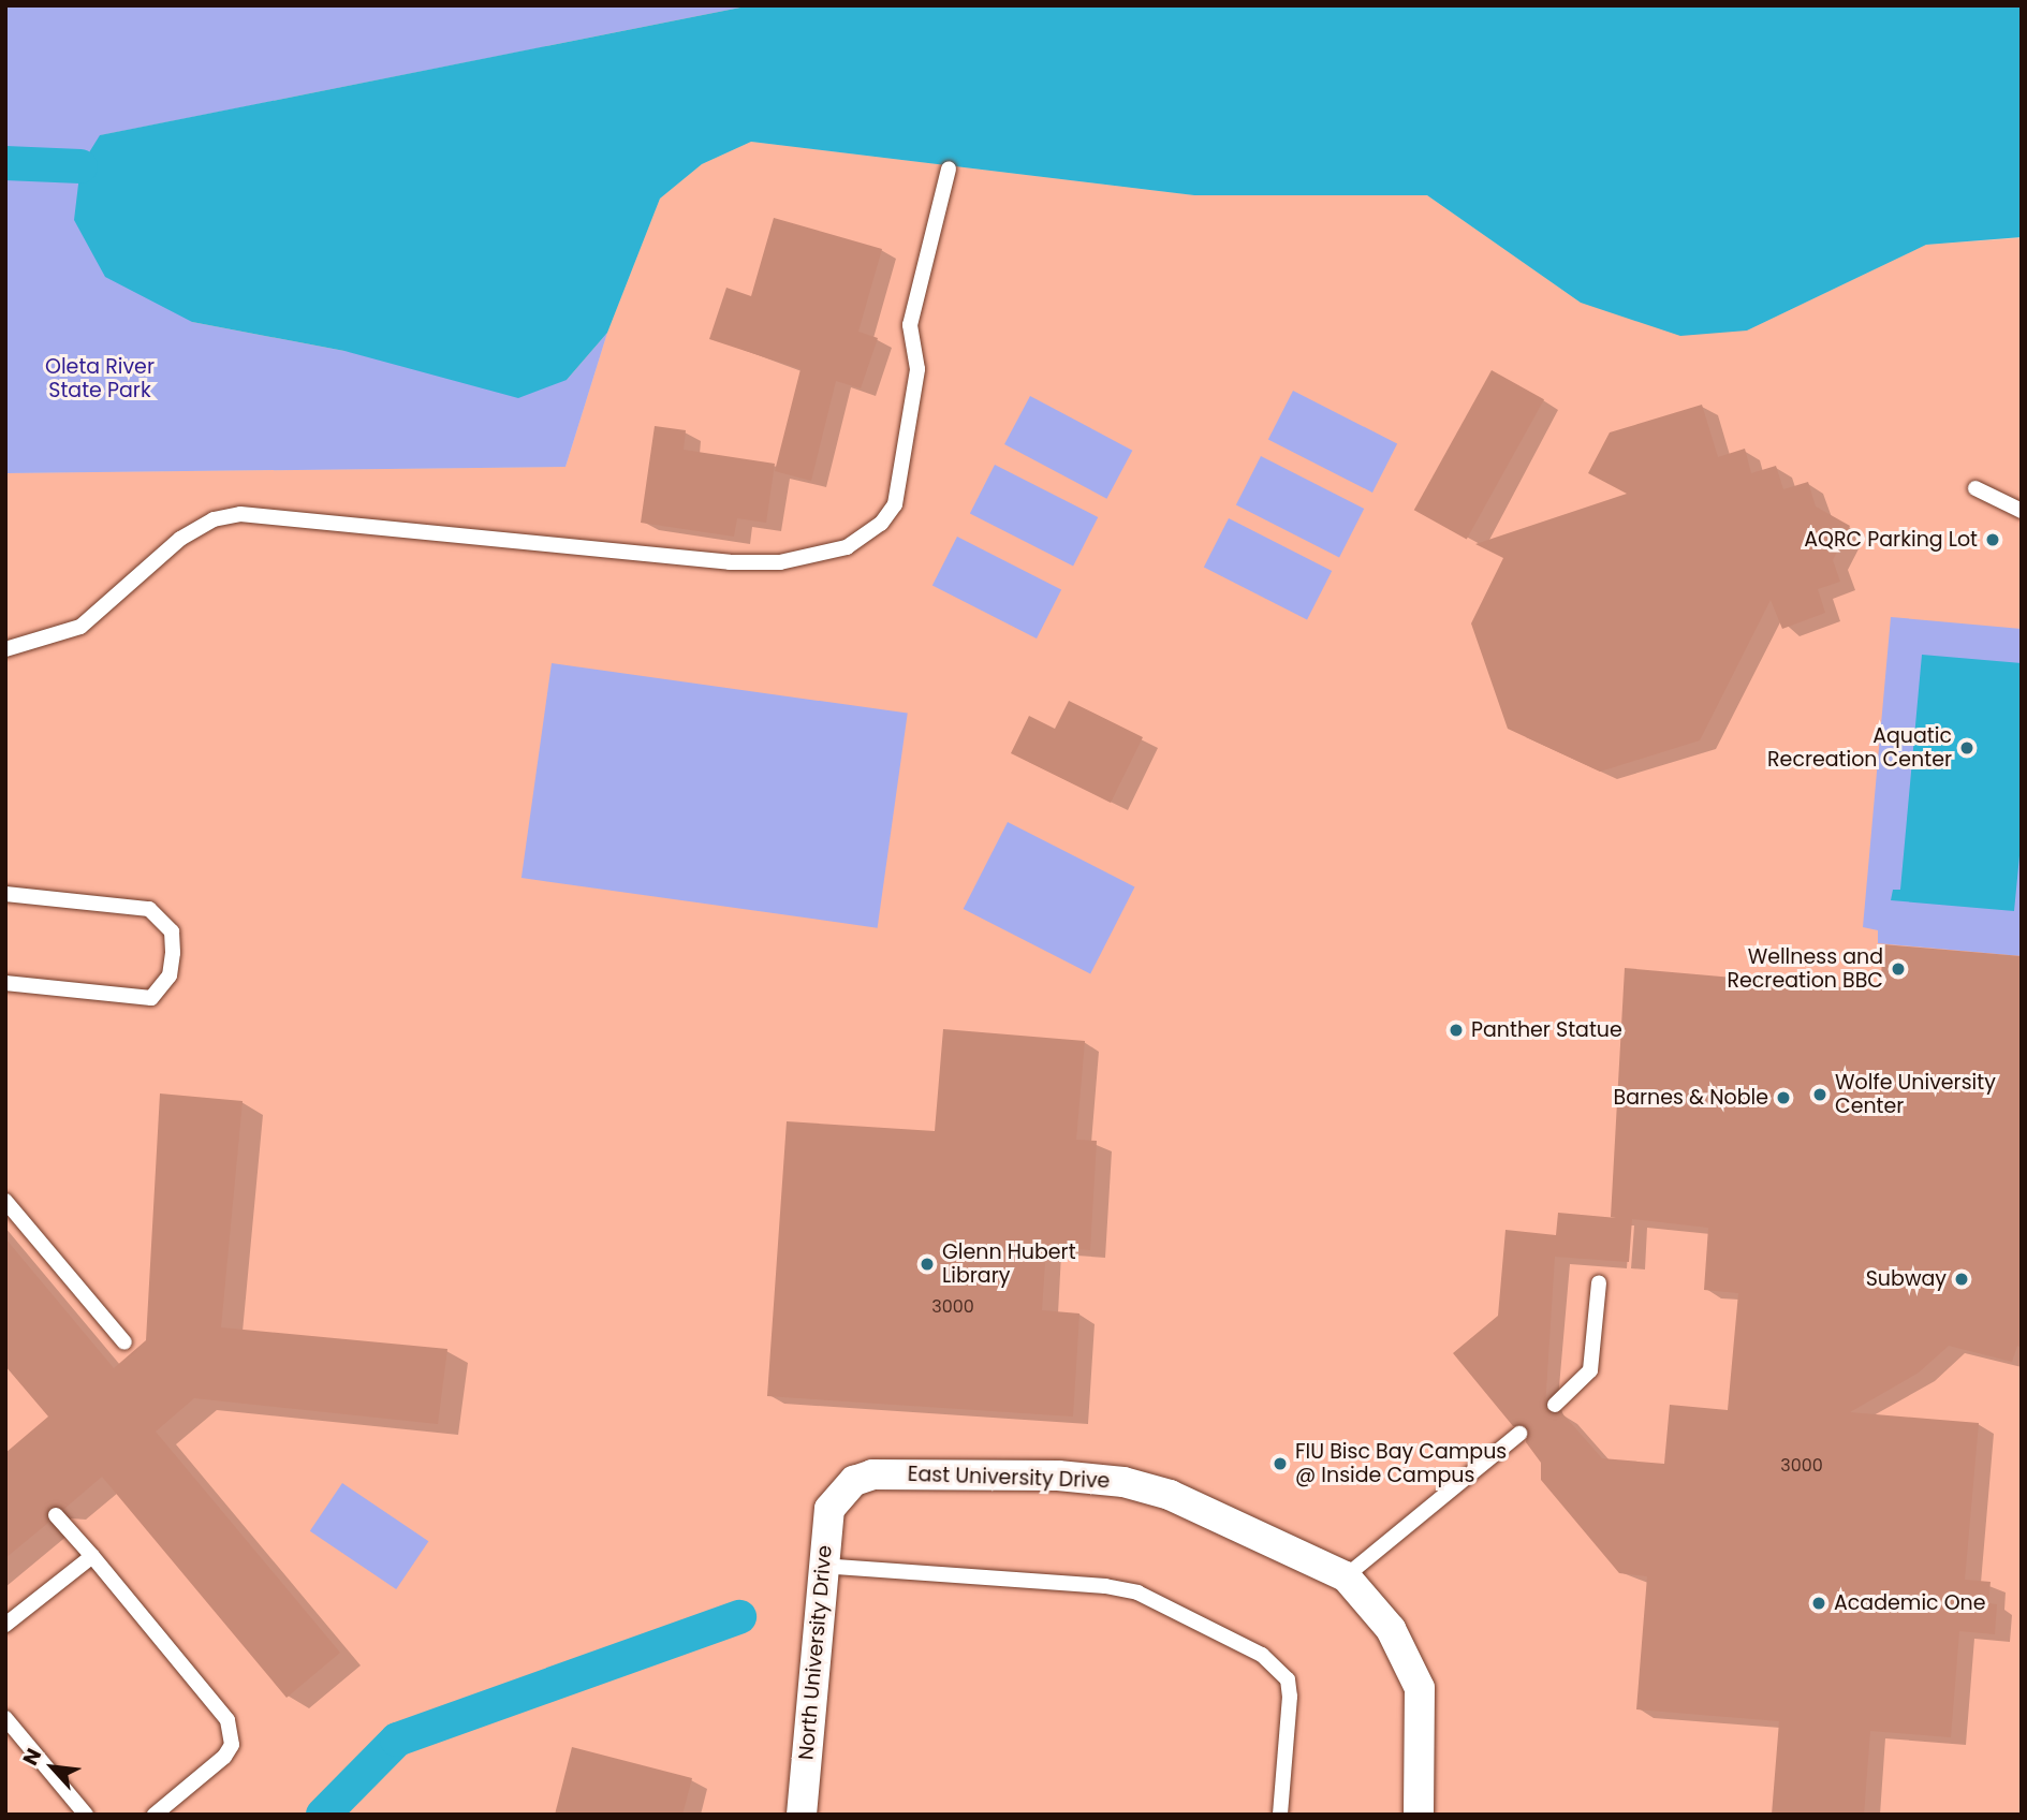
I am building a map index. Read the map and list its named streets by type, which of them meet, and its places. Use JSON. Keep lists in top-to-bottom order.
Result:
{
  "streets": {
    "street": ["East University Drive", "North University Drive"]
  },
  "crossings": [
    ["East University Drive", "North University Drive"]
  ],
  "parks": ["Oleta River State Park"],
  "places": [
    "AQRC Parking Lot",
    "Aquatic Recreation Center",
    "Wellness and Recreation BBC",
    "Panther Statue",
    "Wolfe University Center",
    "Barnes & Noble",
    "Glenn Hubert Library",
    "Subway",
    "FIU Bisc Bay Campus @ Inside Campus",
    "Academic One"
  ],
  "house_numbers": ["3000", "3000"],
  "north": "top left"
}
